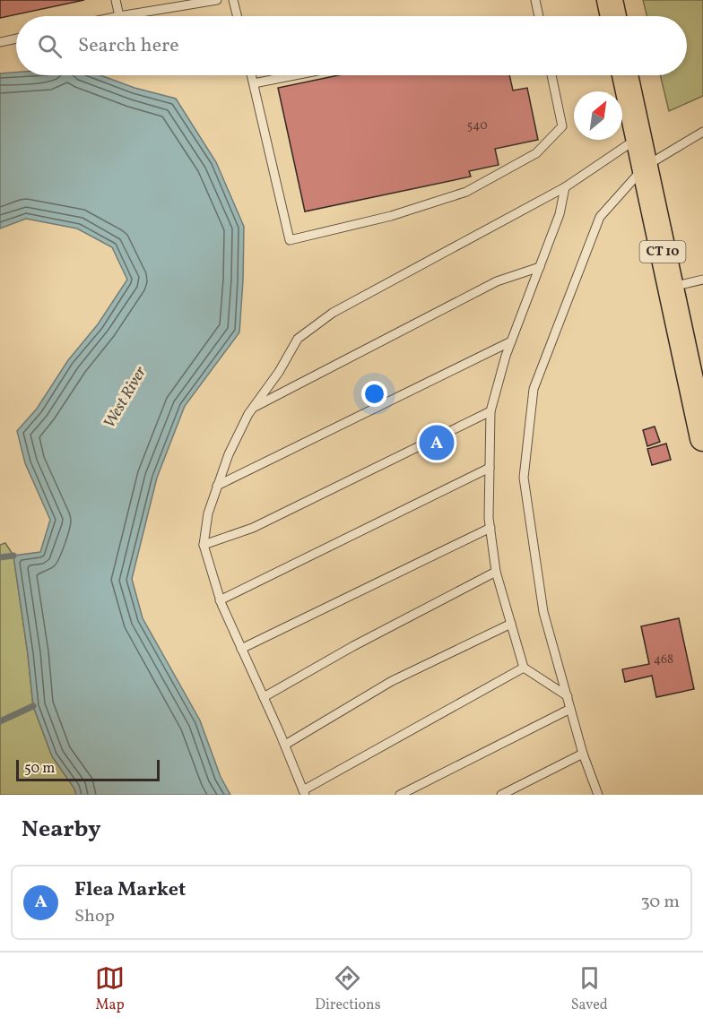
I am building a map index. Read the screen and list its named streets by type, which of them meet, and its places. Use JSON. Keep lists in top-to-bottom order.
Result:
{
  "streets": {
    "main road": ["CT 10"]
  },
  "water": ["West River"],
  "house_numbers": ["540", "468"],
  "scale_bar": "50 m",
  "north": "top right",
  "page": {
    "search": "Search here",
    "pins": "A",
    "scale": "50 m",
    "heading": "Nearby",
    "list": [
      {
        "mark": "A",
        "name": "Flea Market",
        "note": "Shop",
        "value": "30 m"
      }
    ],
    "nav": ["Map", "Directions", "Saved"]
  }
}
